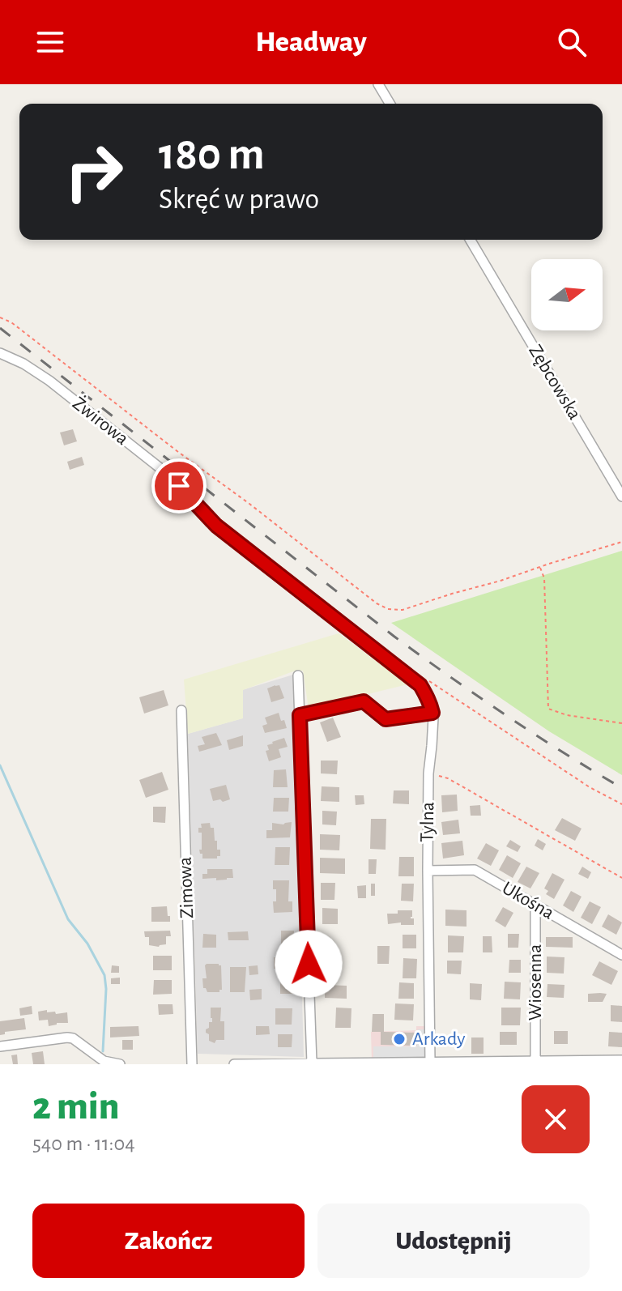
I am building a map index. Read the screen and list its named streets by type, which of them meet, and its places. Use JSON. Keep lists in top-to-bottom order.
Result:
{
  "streets": {
    "street": [
      "Zębcowska",
      "Żwirowa",
      "Tylna",
      "Zimowa",
      "Ukośna",
      "Wiosenna"
    ]
  },
  "crossings": [
    ["Żwirowa", "Tylna"],
    ["Tylna", "Ukośna"],
    ["Ukośna", "Wiosenna"]
  ],
  "places": ["Arkady"],
  "north": "right",
  "page": {
    "header": "Headway",
    "turn": ["180 m", "Skręć w prawo"],
    "heading": ["2 min", "540 m · 11:04"],
    "buttons": ["Zakończ", "Udostępnij"]
  }
}
